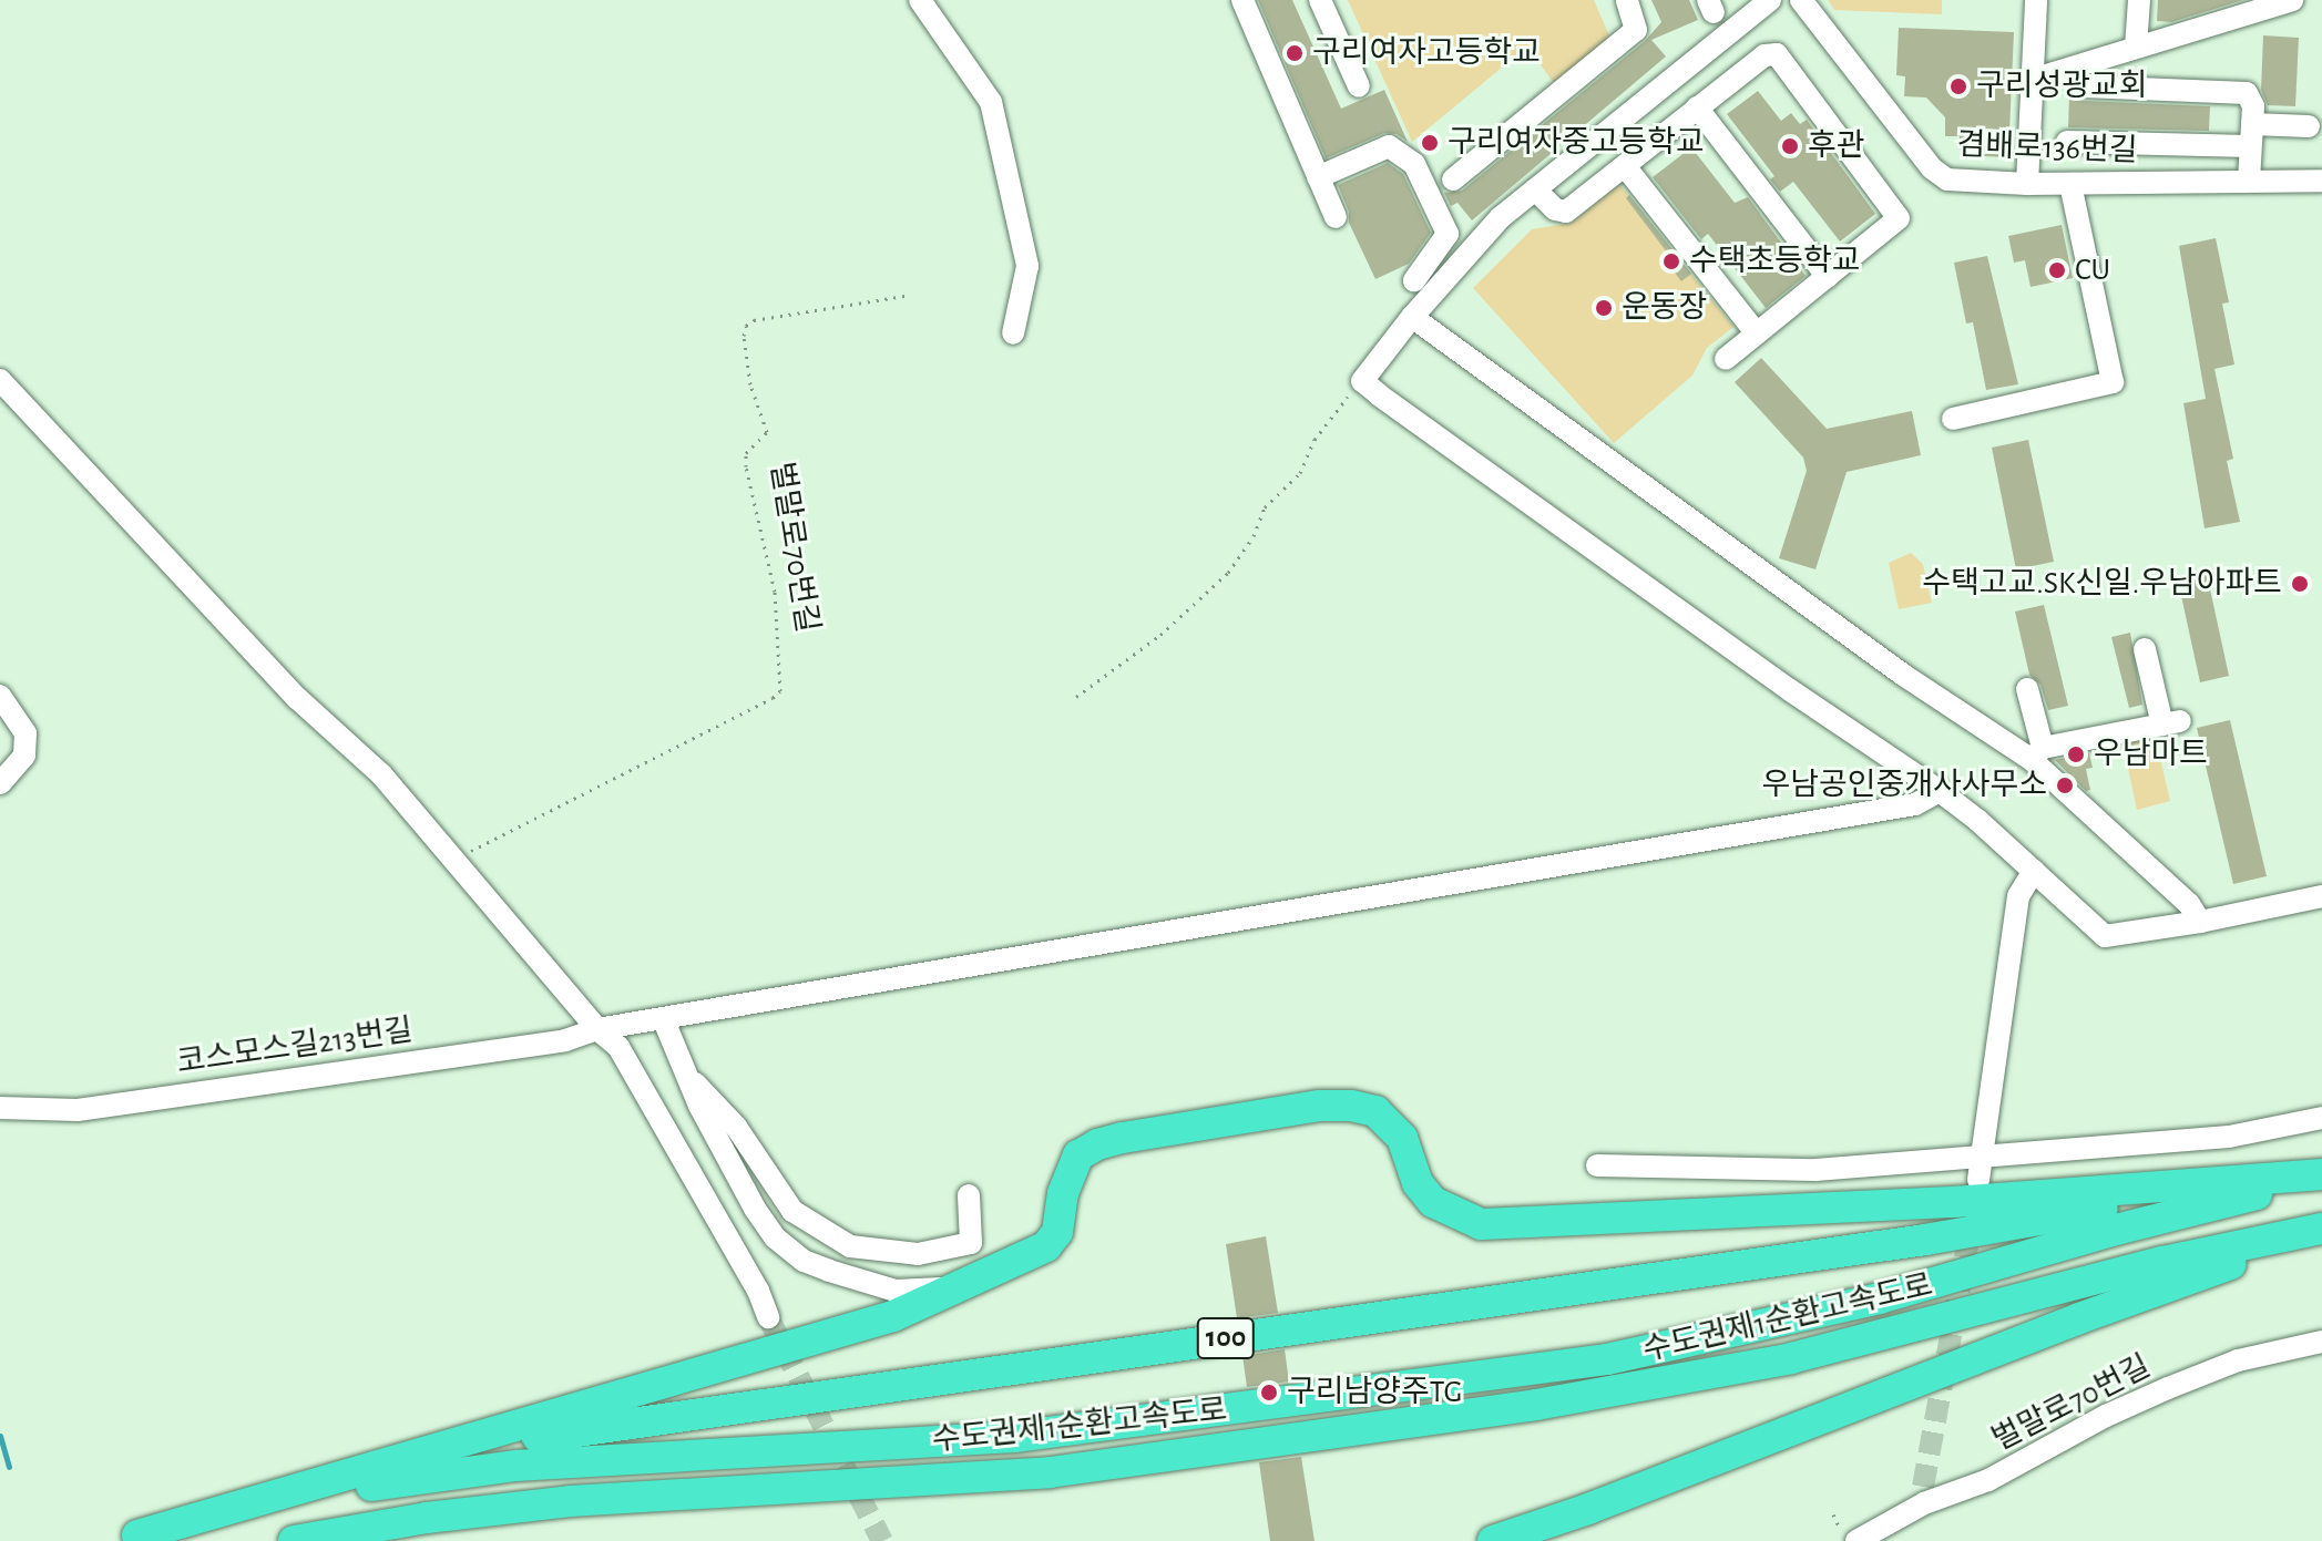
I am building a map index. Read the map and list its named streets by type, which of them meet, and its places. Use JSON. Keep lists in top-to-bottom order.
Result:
{
  "streets": {
    "highway": ["수도권제1순환고속도로", "100"],
    "street": ["겸배로136번길", "벌말로70번길", "코스모스길213번길"]
  },
  "places": [
    "구리여자고등학교",
    "구리성광교회",
    "구리여자중고등학교",
    "후관",
    "수택초등학교",
    "CU",
    "운동장",
    "수택고교.SK신일.우남아파트",
    "우남마트",
    "우남공인중개사사무소",
    "구리남양주TG"
  ]
}
